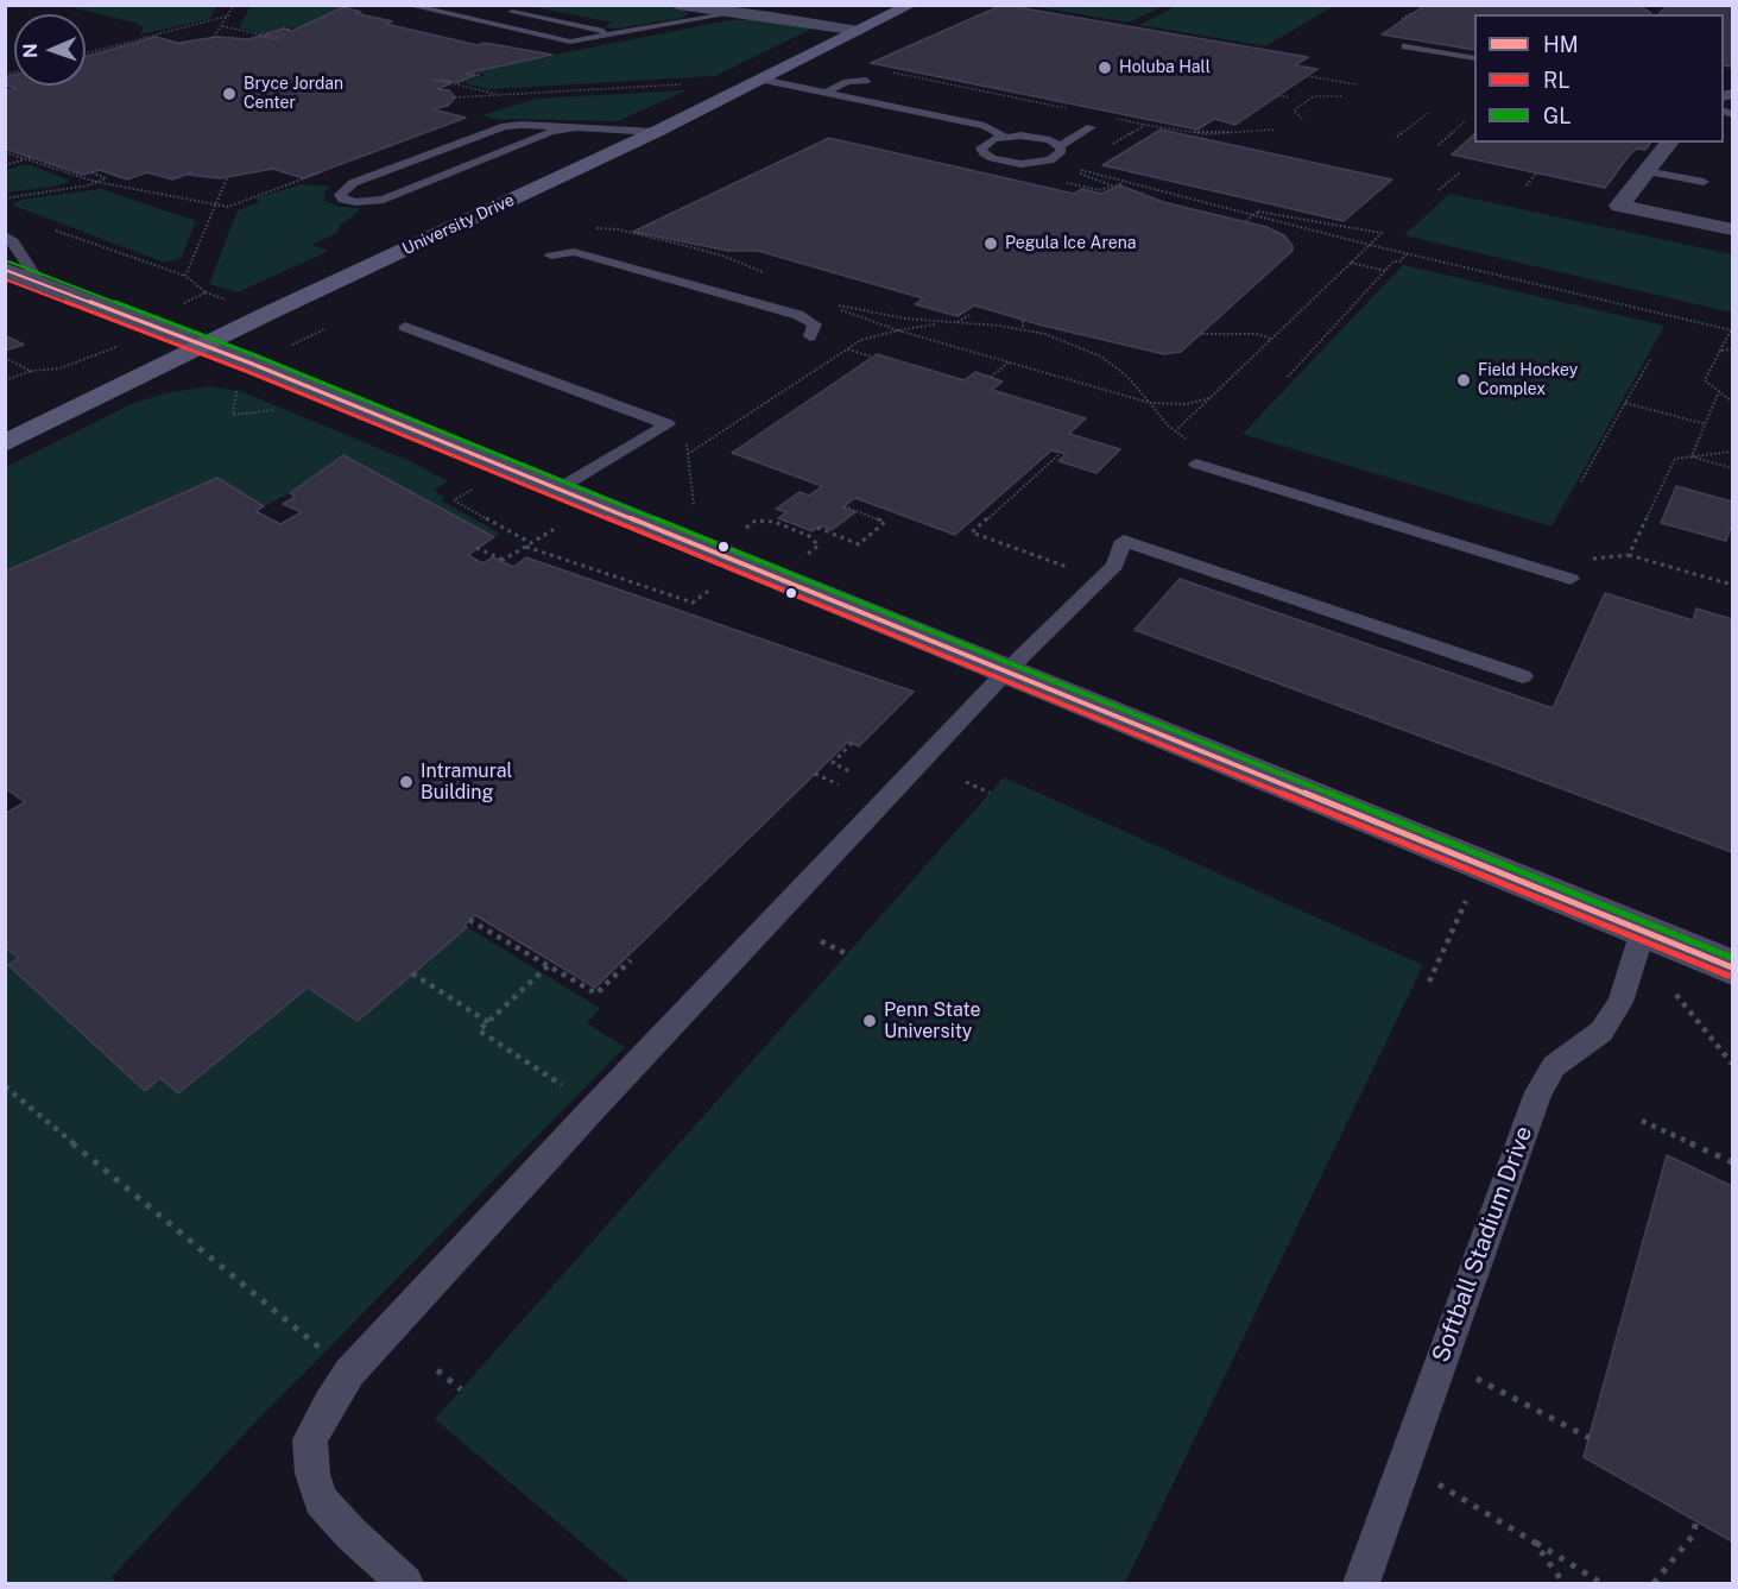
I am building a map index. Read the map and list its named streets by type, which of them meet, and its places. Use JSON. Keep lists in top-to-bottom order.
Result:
{
  "streets": {
    "main road": ["University Drive"],
    "lane": ["Softball Stadium Drive"]
  },
  "places": [
    "Holuba Hall",
    "Bryce Jordan Center",
    "Pegula Ice Arena",
    "Field Hockey Complex",
    "Intramural Building",
    "Penn State University"
  ],
  "lines": ["transit line GL", "transit line HM", "transit line RL"],
  "legend": ["HM", "RL", "GL"],
  "north": "left"
}
